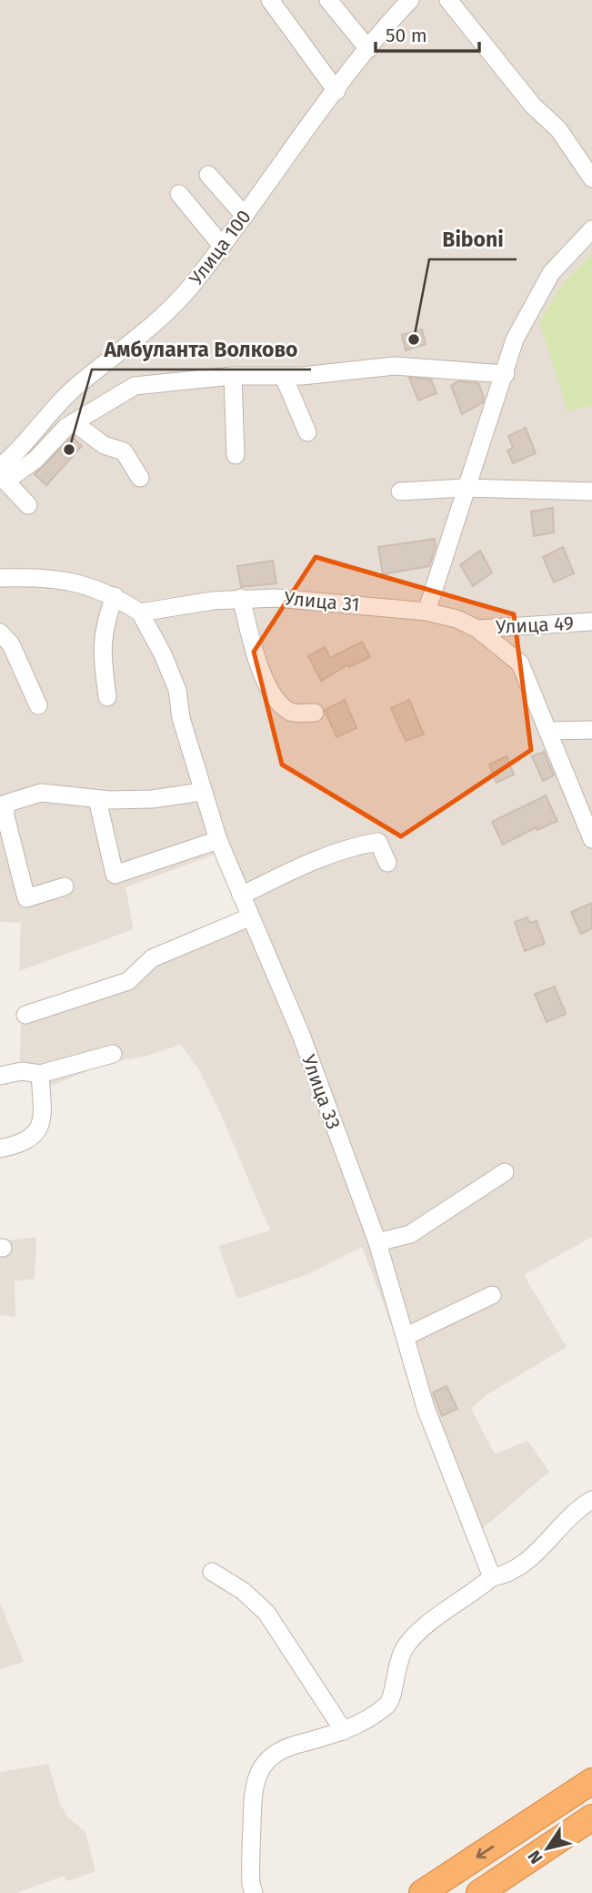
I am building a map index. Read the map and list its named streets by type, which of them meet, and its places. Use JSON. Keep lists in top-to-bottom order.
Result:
{
  "streets": {
    "street": [
      "Улица 100",
      "Улица 31",
      "Улица 49",
      "Улица 33"
    ]
  },
  "crossings": [
    ["Улица 31", "Улица 49"],
    ["Улица 31", "Улица 33"]
  ],
  "places": ["Biboni", "Амбуланта Волково"],
  "scale_bar": "50 m",
  "north": "bottom left"
}
